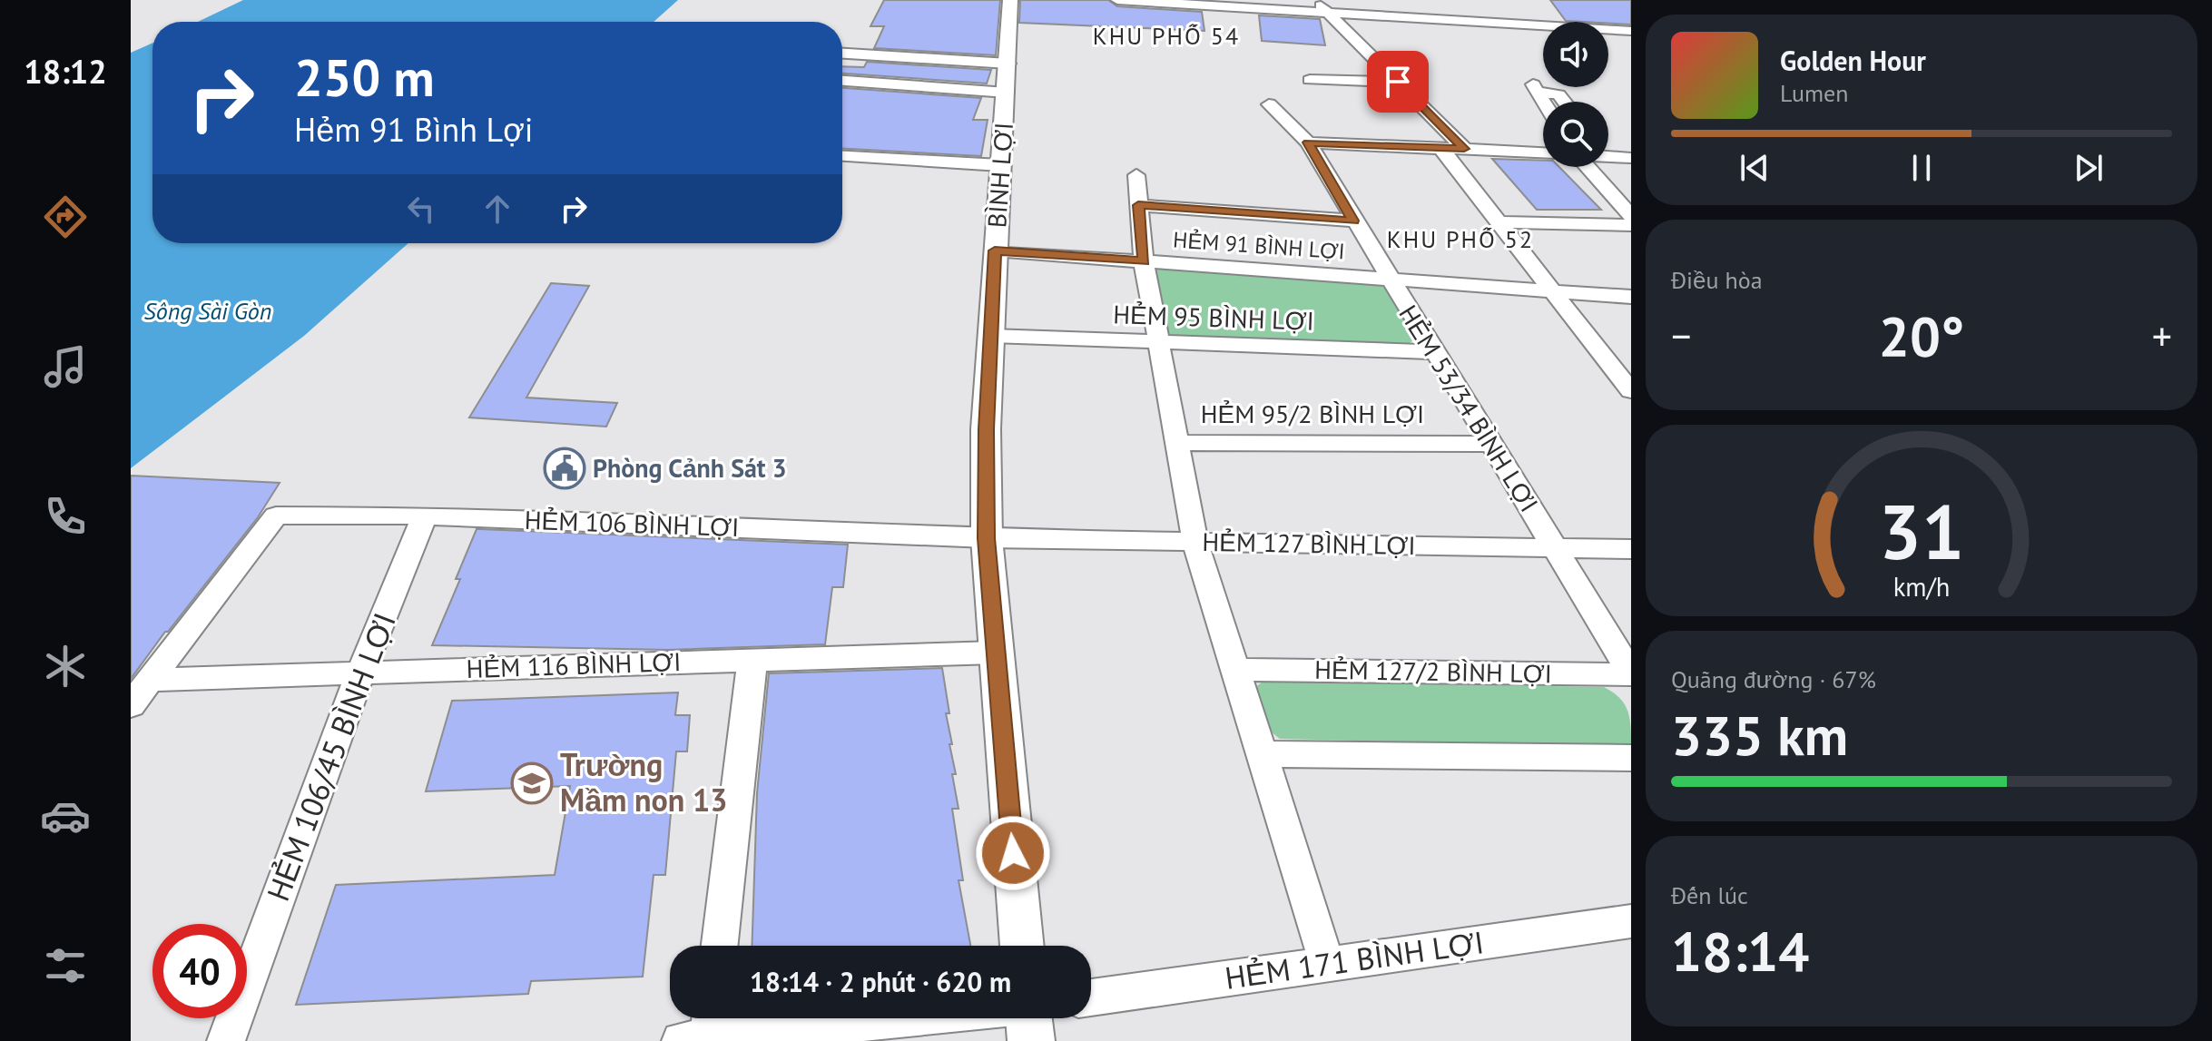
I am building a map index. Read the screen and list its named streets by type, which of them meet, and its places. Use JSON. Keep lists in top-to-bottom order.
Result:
{
  "streets": {
    "street": [
      "BÌNH LỢI",
      "HẺM 91 BÌNH LỢI",
      "HẺM 95 BÌNH LỢI",
      "HẺM 53/34 BÌNH LỢI",
      "HẺM 95/2 BÌNH LỢI",
      "HẺM 106 BÌNH LỢI",
      "HẺM 127 BÌNH LỢI",
      "HẺM 116 BÌNH LỢI",
      "HẺM 127/2 BÌNH LỢI",
      "HẺM 106/45 BÌNH LỢI",
      "HẺM 171 BÌNH LỢI"
    ]
  },
  "crossings": [
    ["BÌNH LỢI", "HẺM 91 BÌNH LỢI"],
    ["BÌNH LỢI", "HẺM 95 BÌNH LỢI"],
    ["BÌNH LỢI", "HẺM 106 BÌNH LỢI"],
    ["BÌNH LỢI", "HẺM 127 BÌNH LỢI"],
    ["BÌNH LỢI", "HẺM 116 BÌNH LỢI"],
    ["HẺM 91 BÌNH LỢI", "HẺM 53/34 BÌNH LỢI"],
    ["HẺM 91 BÌNH LỢI", "HẺM 95/2 BÌNH LỢI"],
    ["HẺM 95 BÌNH LỢI", "HẺM 53/34 BÌNH LỢI"],
    ["HẺM 95 BÌNH LỢI", "HẺM 95/2 BÌNH LỢI"],
    ["HẺM 53/34 BÌNH LỢI", "HẺM 95/2 BÌNH LỢI"],
    ["HẺM 53/34 BÌNH LỢI", "HẺM 127 BÌNH LỢI"],
    ["HẺM 53/34 BÌNH LỢI", "HẺM 127/2 BÌNH LỢI"],
    ["HẺM 95/2 BÌNH LỢI", "HẺM 127 BÌNH LỢI"],
    ["HẺM 106 BÌNH LỢI", "HẺM 127 BÌNH LỢI"],
    ["HẺM 106 BÌNH LỢI", "HẺM 116 BÌNH LỢI"],
    ["HẺM 106 BÌNH LỢI", "HẺM 106/45 BÌNH LỢI"],
    ["HẺM 116 BÌNH LỢI", "HẺM 106/45 BÌNH LỢI"]
  ],
  "districts": ["KHU PHỐ 54", "KHU PHỐ 52"],
  "water": ["Sông Sài Gòn"],
  "places": {
    "public building": ["Phòng Cảnh Sát 3"],
    "school or university": ["Trường Mầm non 13"]
  },
  "page": {
    "tabs": "18:12",
    "turn": ["250 m", "Hẻm 91 Bình Lợi"],
    "song": ["Golden Hour", "Lumen"],
    "tile": [
      "Điều hòa",
      ["Quãng đường · 67%", "335 km"],
      ["Đến lúc", "18:14"]
    ],
    "heat": ["−", "20°", "+"],
    "limit": "40",
    "trip": "18:14 · 2 phút · 620 m",
    "gauge": ["31", "km/h"]
  }
}
